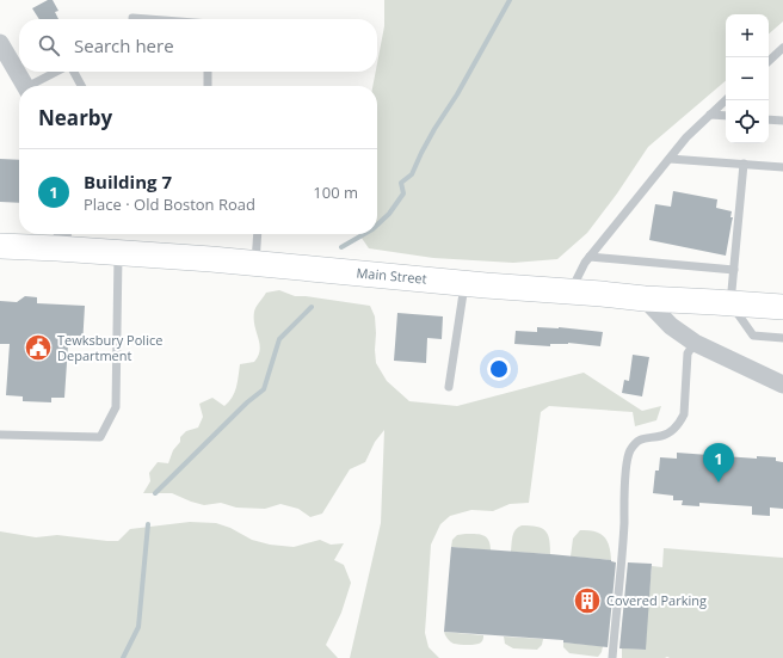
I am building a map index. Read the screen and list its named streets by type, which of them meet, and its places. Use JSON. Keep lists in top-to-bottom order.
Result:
{
  "streets": {
    "main road": ["Main Street"]
  },
  "places": {
    "public building": ["Tewksbury Police Department"],
    "building": ["Covered Parking"]
  },
  "page": {
    "map_buttons": ["+", "−"],
    "search": "Search here",
    "heading": "Nearby",
    "list": [
      {
        "mark": "1",
        "name": "Building 7",
        "note": "Place · Old Boston Road",
        "value": "100 m"
      }
    ],
    "pins": "1"
  }
}
